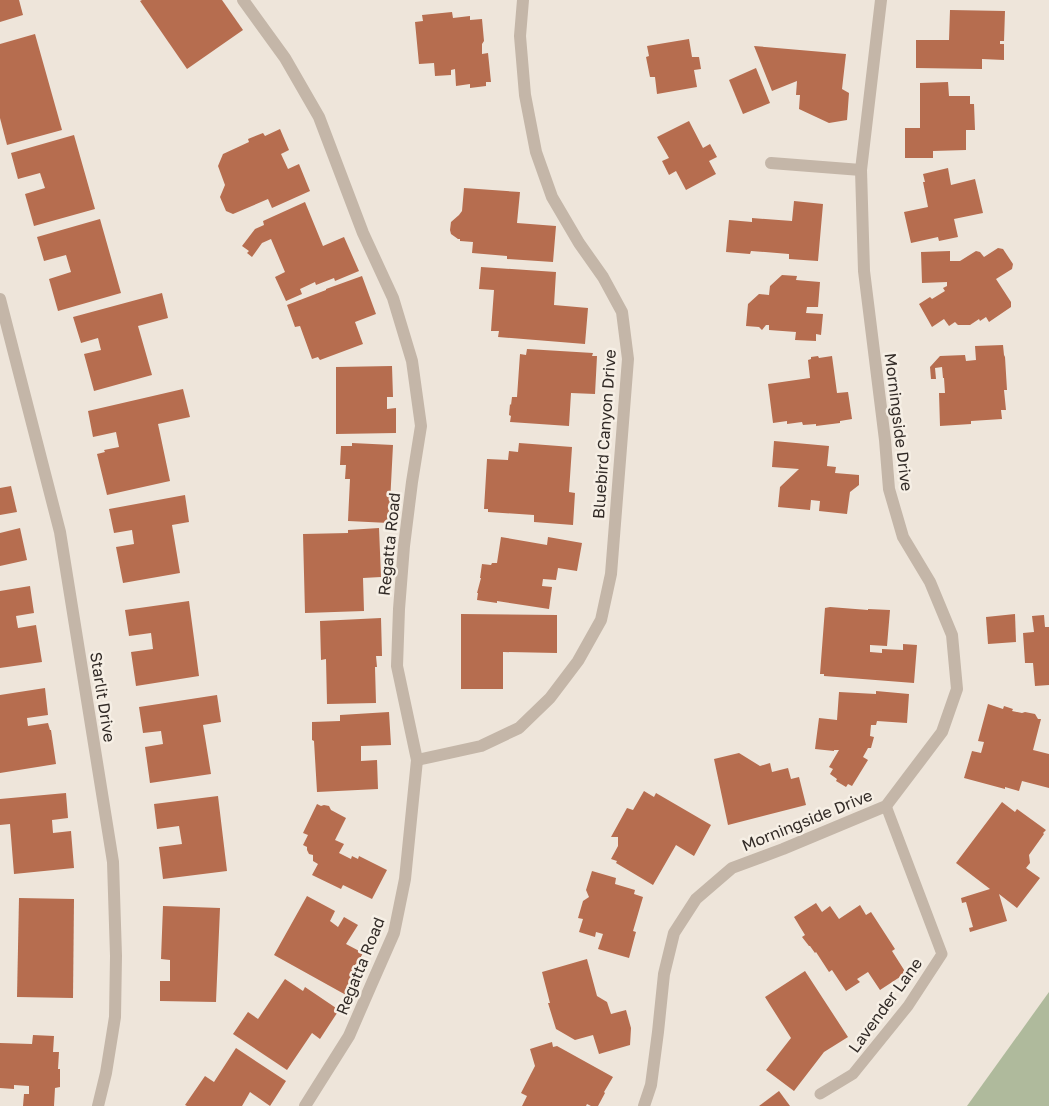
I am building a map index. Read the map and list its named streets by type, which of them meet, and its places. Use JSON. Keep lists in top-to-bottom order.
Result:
{
  "streets": {
    "street": [
      "Morningside Drive",
      "Bluebird Canyon Drive",
      "Regatta Road",
      "Starlit Drive"
    ],
    "lane": ["Lavender Lane"]
  },
  "crossings": [
    ["Morningside Drive", "Lavender Lane"],
    ["Bluebird Canyon Drive", "Regatta Road"]
  ]
}
